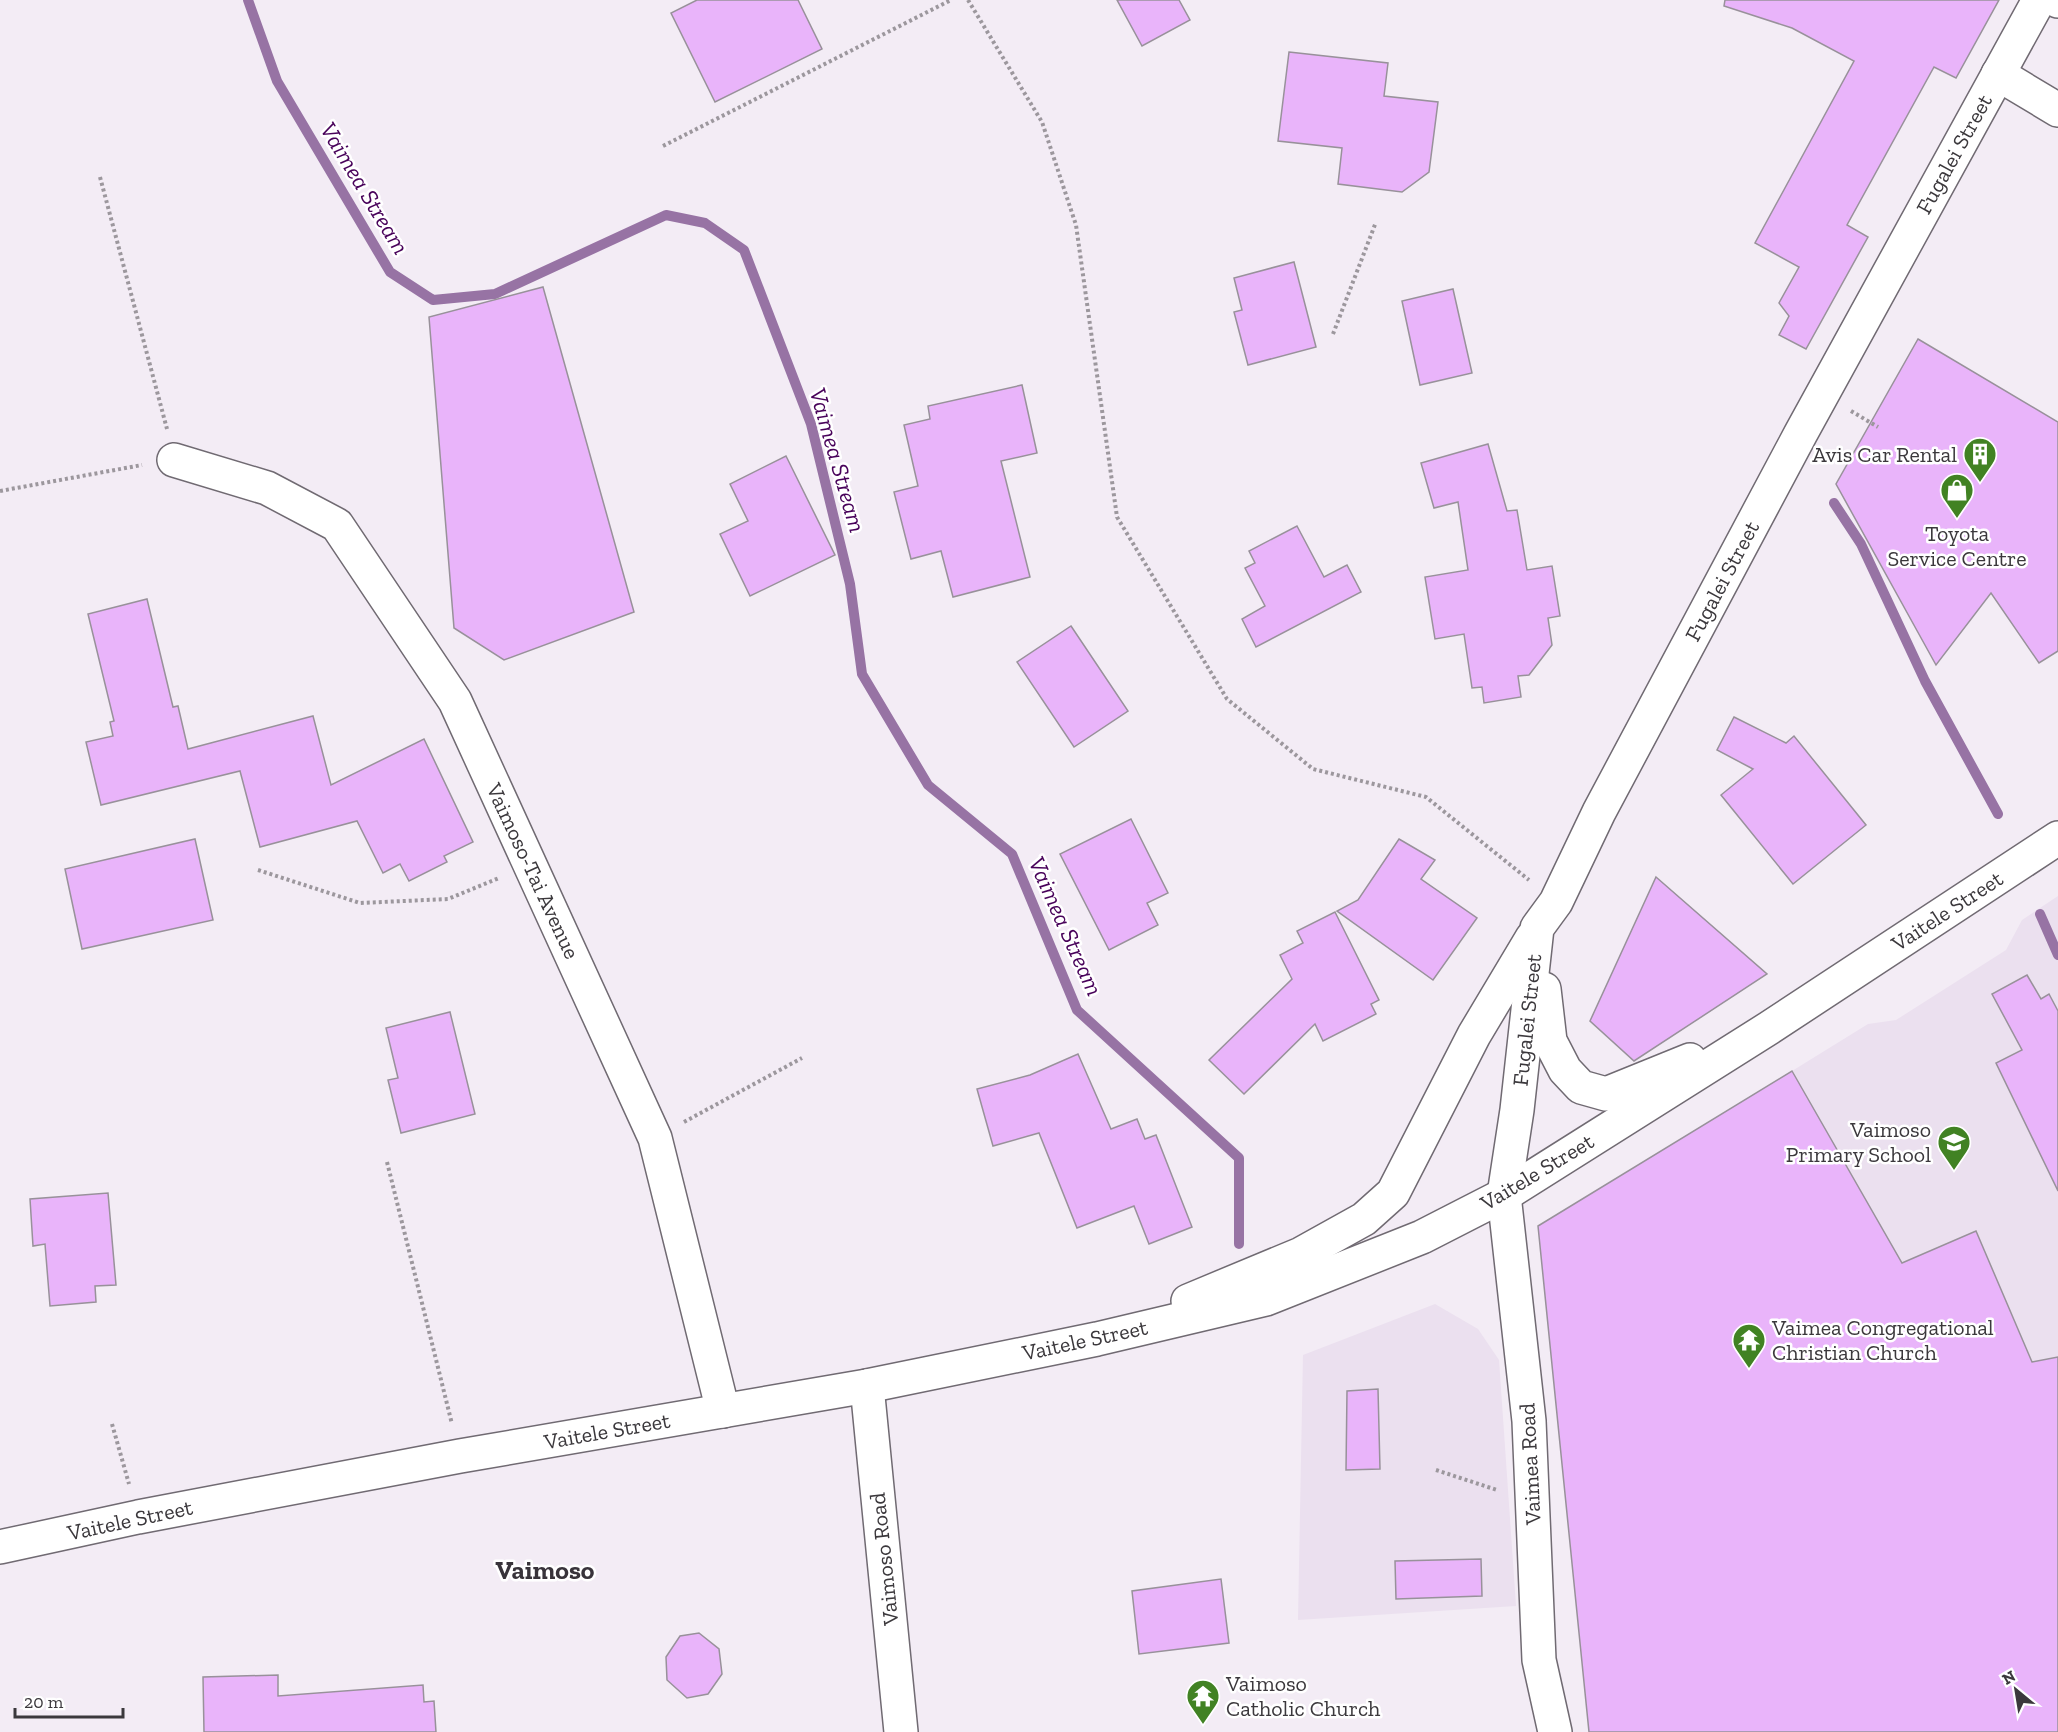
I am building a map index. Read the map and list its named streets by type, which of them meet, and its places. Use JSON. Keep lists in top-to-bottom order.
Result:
{
  "streets": {
    "main road": [
      "Fugalei Street",
      "Vaimoso-Tai Avenue",
      "Vaitele Street",
      "Vaimea Road",
      "Vaimoso Road"
    ]
  },
  "crossings": [
    ["Fugalei Street", "Vaitele Street"],
    ["Fugalei Street", "Vaimea Road"],
    ["Vaimoso-Tai Avenue", "Vaitele Street"],
    ["Vaitele Street", "Vaimea Road"],
    ["Vaitele Street", "Vaimoso Road"]
  ],
  "districts": ["Vaimoso"],
  "water": ["Vaimea Stream"],
  "places": {
    "building": ["Avis Car Rental"],
    "shop": ["Toyota Service Centre"],
    "school or university": ["Vaimoso Primary School"],
    "temple": ["Vaimea Congregational Christian Church", "Vaimoso Catholic Church"]
  },
  "scale_bar": "20 m",
  "north": "top left"
}
